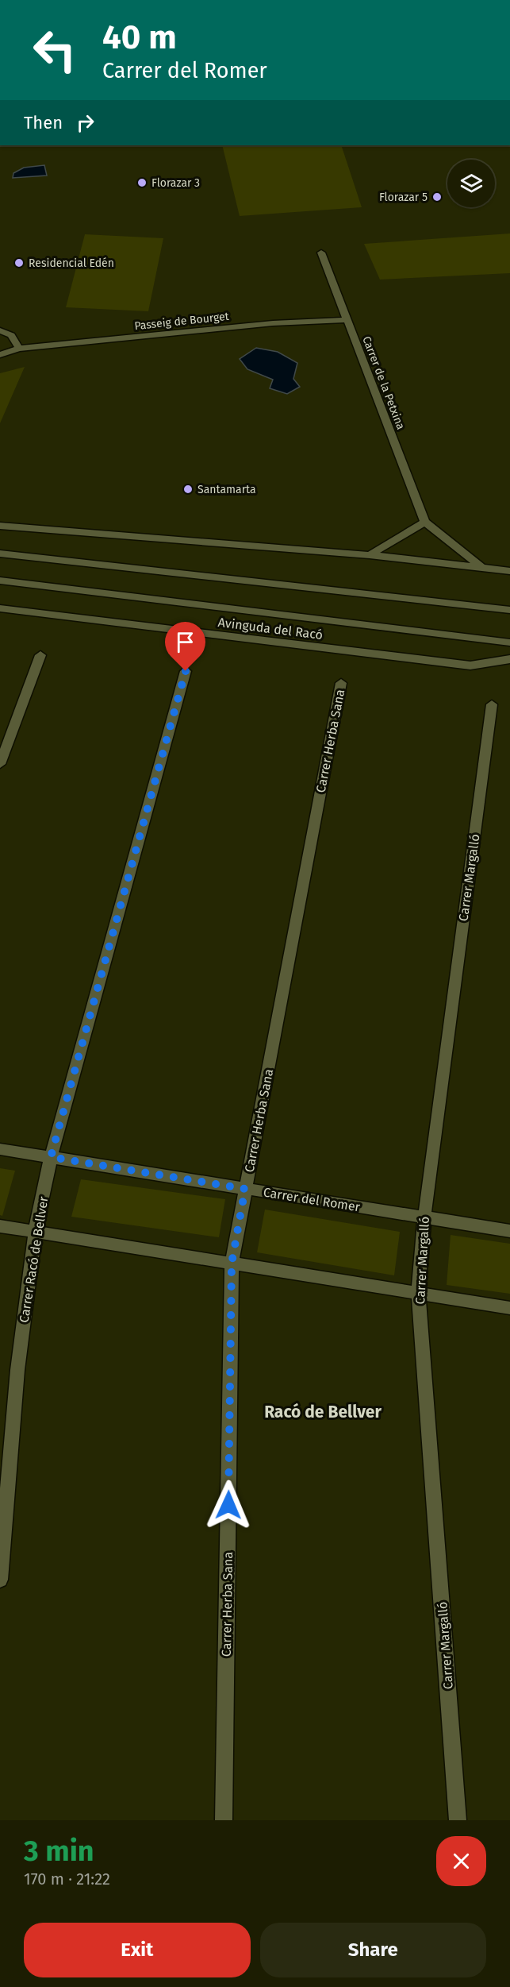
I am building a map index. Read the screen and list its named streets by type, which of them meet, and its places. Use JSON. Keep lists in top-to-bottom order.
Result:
{
  "streets": {
    "street": [
      "Passeig de Bourget",
      "Carrer de la Petxina",
      "Avinguda del Racó",
      "Carrer Herba Sana",
      "Carrer Margalló",
      "Carrer del Romer",
      "Carrer Racó de Bellver"
    ]
  },
  "crossings": [
    ["Passeig de Bourget", "Carrer de la Petxina"],
    ["Carrer Herba Sana", "Carrer del Romer"],
    ["Carrer Margalló", "Carrer del Romer"],
    ["Carrer del Romer", "Carrer Racó de Bellver"]
  ],
  "districts": ["Racó de Bellver"],
  "places": [
    "Florazar 3",
    "Florazar 5",
    "Residencial Edén",
    "Santamarta"
  ],
  "page": {
    "turn": ["40 m", "Carrer del Romer"],
    "then": "Then",
    "heading": ["3 min", "170 m · 21:22"],
    "buttons": ["Exit", "Share"]
  }
}
